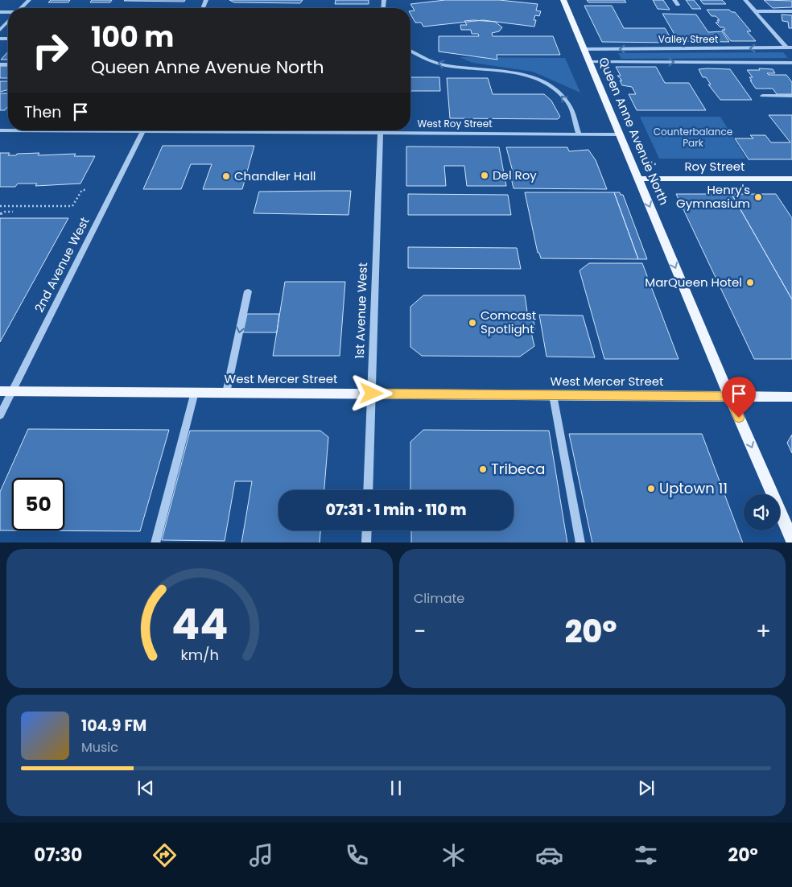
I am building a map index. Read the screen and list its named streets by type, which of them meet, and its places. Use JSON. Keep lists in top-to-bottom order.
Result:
{
  "streets": {
    "main road": ["Queen Anne Avenue North", "Roy Street", "West Mercer Street"],
    "street": [
      "Valley Street",
      "West Roy Street",
      "2nd Avenue West",
      "1st Avenue West"
    ]
  },
  "crossings": [
    ["Valley Street", "Queen Anne Avenue North"],
    ["West Roy Street", "Queen Anne Avenue North"],
    ["Queen Anne Avenue North", "Roy Street"],
    ["Queen Anne Avenue North", "West Mercer Street"],
    ["2nd Avenue West", "West Mercer Street"],
    ["1st Avenue West", "West Mercer Street"]
  ],
  "one_way": ["Queen Anne Avenue North"],
  "parks": ["Counterbalance Park"],
  "places": [
    "Del Roy",
    "Chandler Hall",
    "Henry's Gymnasium",
    "MarQueen Hotel",
    "Comcast Spotlight",
    "Tribeca",
    "Uptown 11"
  ],
  "page": {
    "turn": ["100 m", "Queen Anne Avenue North"],
    "then": "Then",
    "limit": "50",
    "trip": "07:31 · 1 min · 110 m",
    "tile": "Climate",
    "heat": ["−", "20°", "+"],
    "song": ["104.9 FM", "Music"],
    "tabs": ["07:30", "20°"],
    "gauge": ["44", "km/h"]
  }
}
